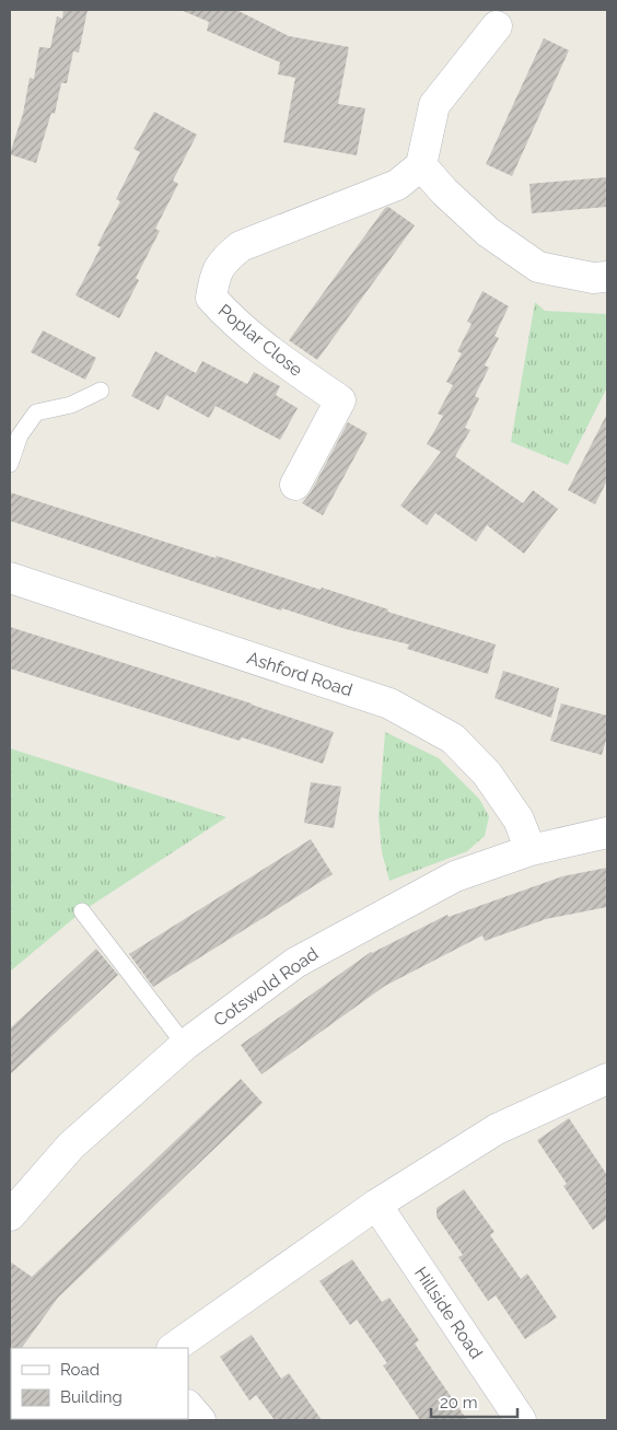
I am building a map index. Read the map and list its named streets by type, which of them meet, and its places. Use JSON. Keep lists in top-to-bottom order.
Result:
{
  "streets": {
    "street": [
      "Poplar Close",
      "Ashford Road",
      "Cotswold Road",
      "Hillside Road"
    ]
  },
  "crossings": [
    ["Ashford Road", "Cotswold Road"]
  ],
  "legend": ["Road", "Building"],
  "scale_bar": "20 m"
}
